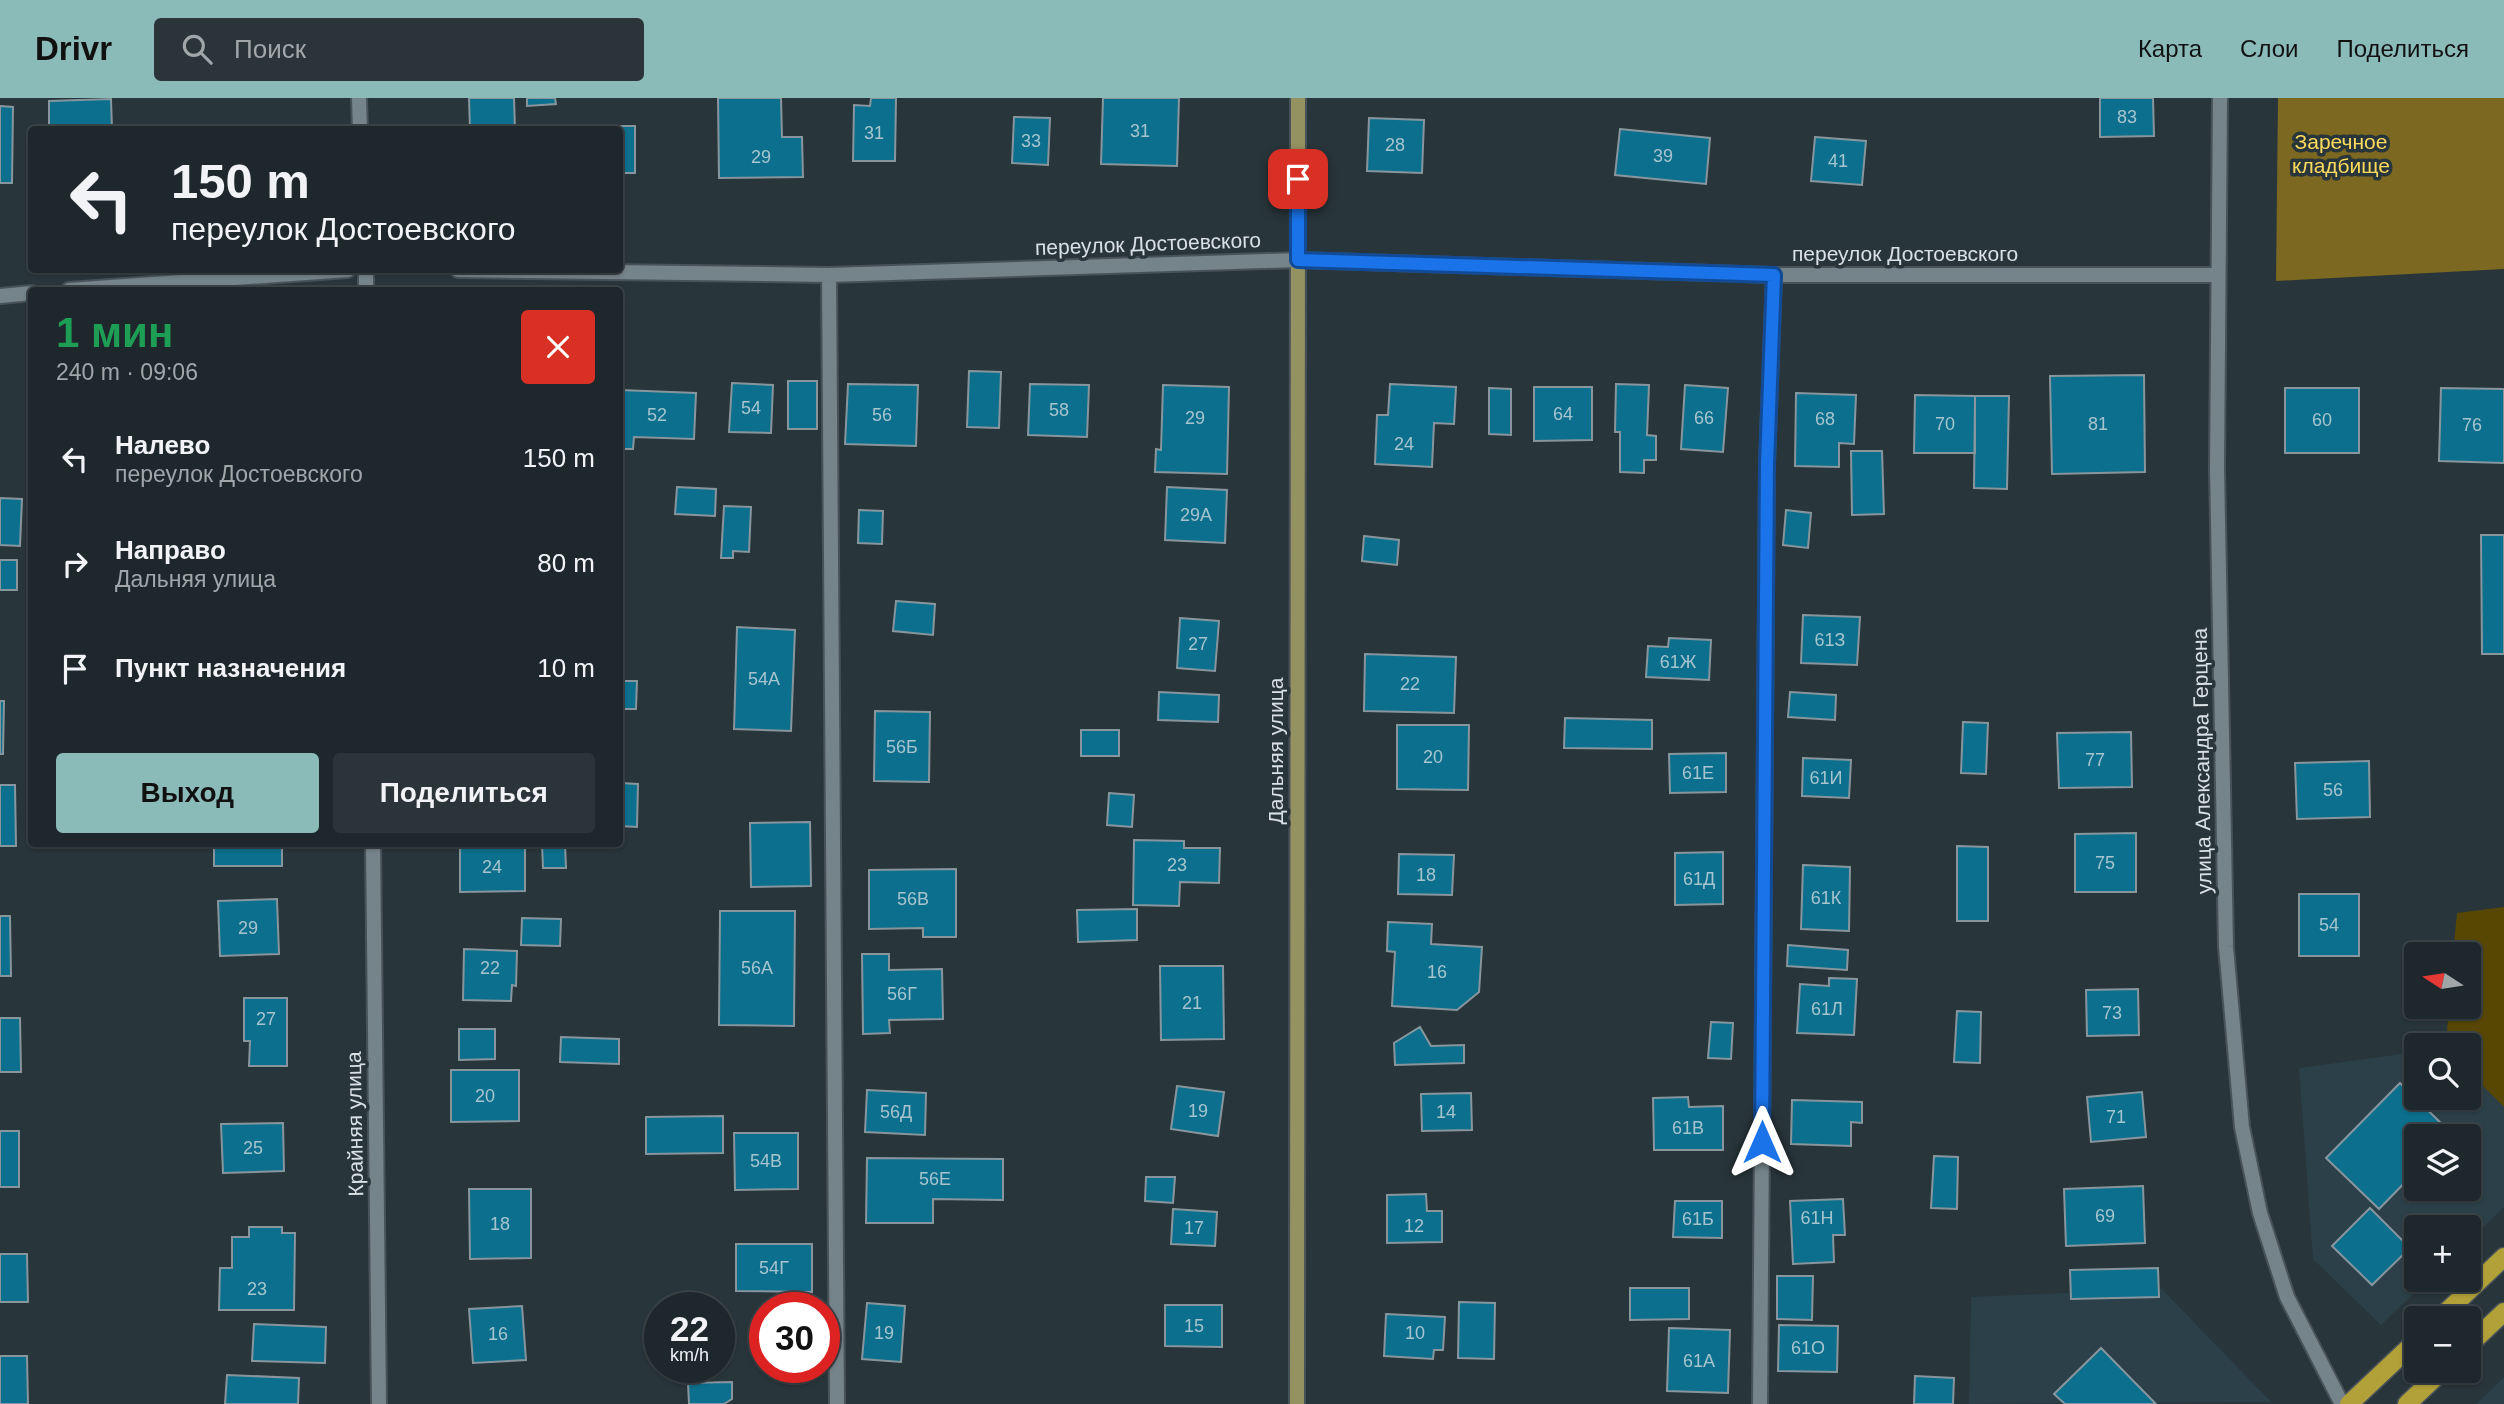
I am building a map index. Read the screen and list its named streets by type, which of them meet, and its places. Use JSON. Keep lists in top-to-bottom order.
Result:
{
  "streets": {
    "main road": ["Дальняя улица"],
    "street": ["переулок Достоевского", "улица Александра Герцена", "Крайняя улица"]
  },
  "crossings": [
    ["переулок Достоевского", "Дальняя улица"],
    ["переулок Достоевского", "улица Александра Герцена"]
  ],
  "parks": ["Заречное кладбище"],
  "house_numbers": [
    "83",
    "31",
    "31",
    "33",
    "28",
    "39",
    "29",
    "41",
    "54",
    "58",
    "64",
    "52",
    "56",
    "29",
    "66",
    "68",
    "60",
    "70",
    "81",
    "76",
    "24",
    "29А",
    "61З",
    "27",
    "61Ж",
    "54А",
    "22",
    "56Б",
    "20",
    "77",
    "61Е",
    "61И",
    "56",
    "75",
    "23",
    "24",
    "18",
    "61Д",
    "61К",
    "56В",
    "54",
    "29",
    "22",
    "56А",
    "16",
    "56Г",
    "21",
    "61Л",
    "73",
    "27",
    "20",
    "19",
    "56Д",
    "14",
    "71",
    "61В",
    "25",
    "54В",
    "56Е",
    "69",
    "61Н",
    "61Б",
    "18",
    "12",
    "17",
    "54Г",
    "23",
    "15",
    "19",
    "10",
    "16",
    "61О",
    "61А"
  ],
  "north": "left",
  "page": {
    "header": "Drivr",
    "search": "Поиск",
    "nav": ["Карта", "Слои", "Поделиться"],
    "turn": ["150 m", "переулок Достоевского"],
    "heading": ["1 мин", "240 m · 09:06"],
    "list": [
      {
        "name": "Налево",
        "note": "переулок Достоевского",
        "value": "150 m"
      },
      {
        "name": "Направо",
        "note": "Дальняя улица",
        "value": "80 m"
      },
      {
        "name": "Пункт назначения",
        "value": "10 m"
      }
    ],
    "buttons": ["Выход", "Поделиться"],
    "map_buttons": ["+", "−"],
    "speed": "22 km/h",
    "limit": "30"
  }
}
